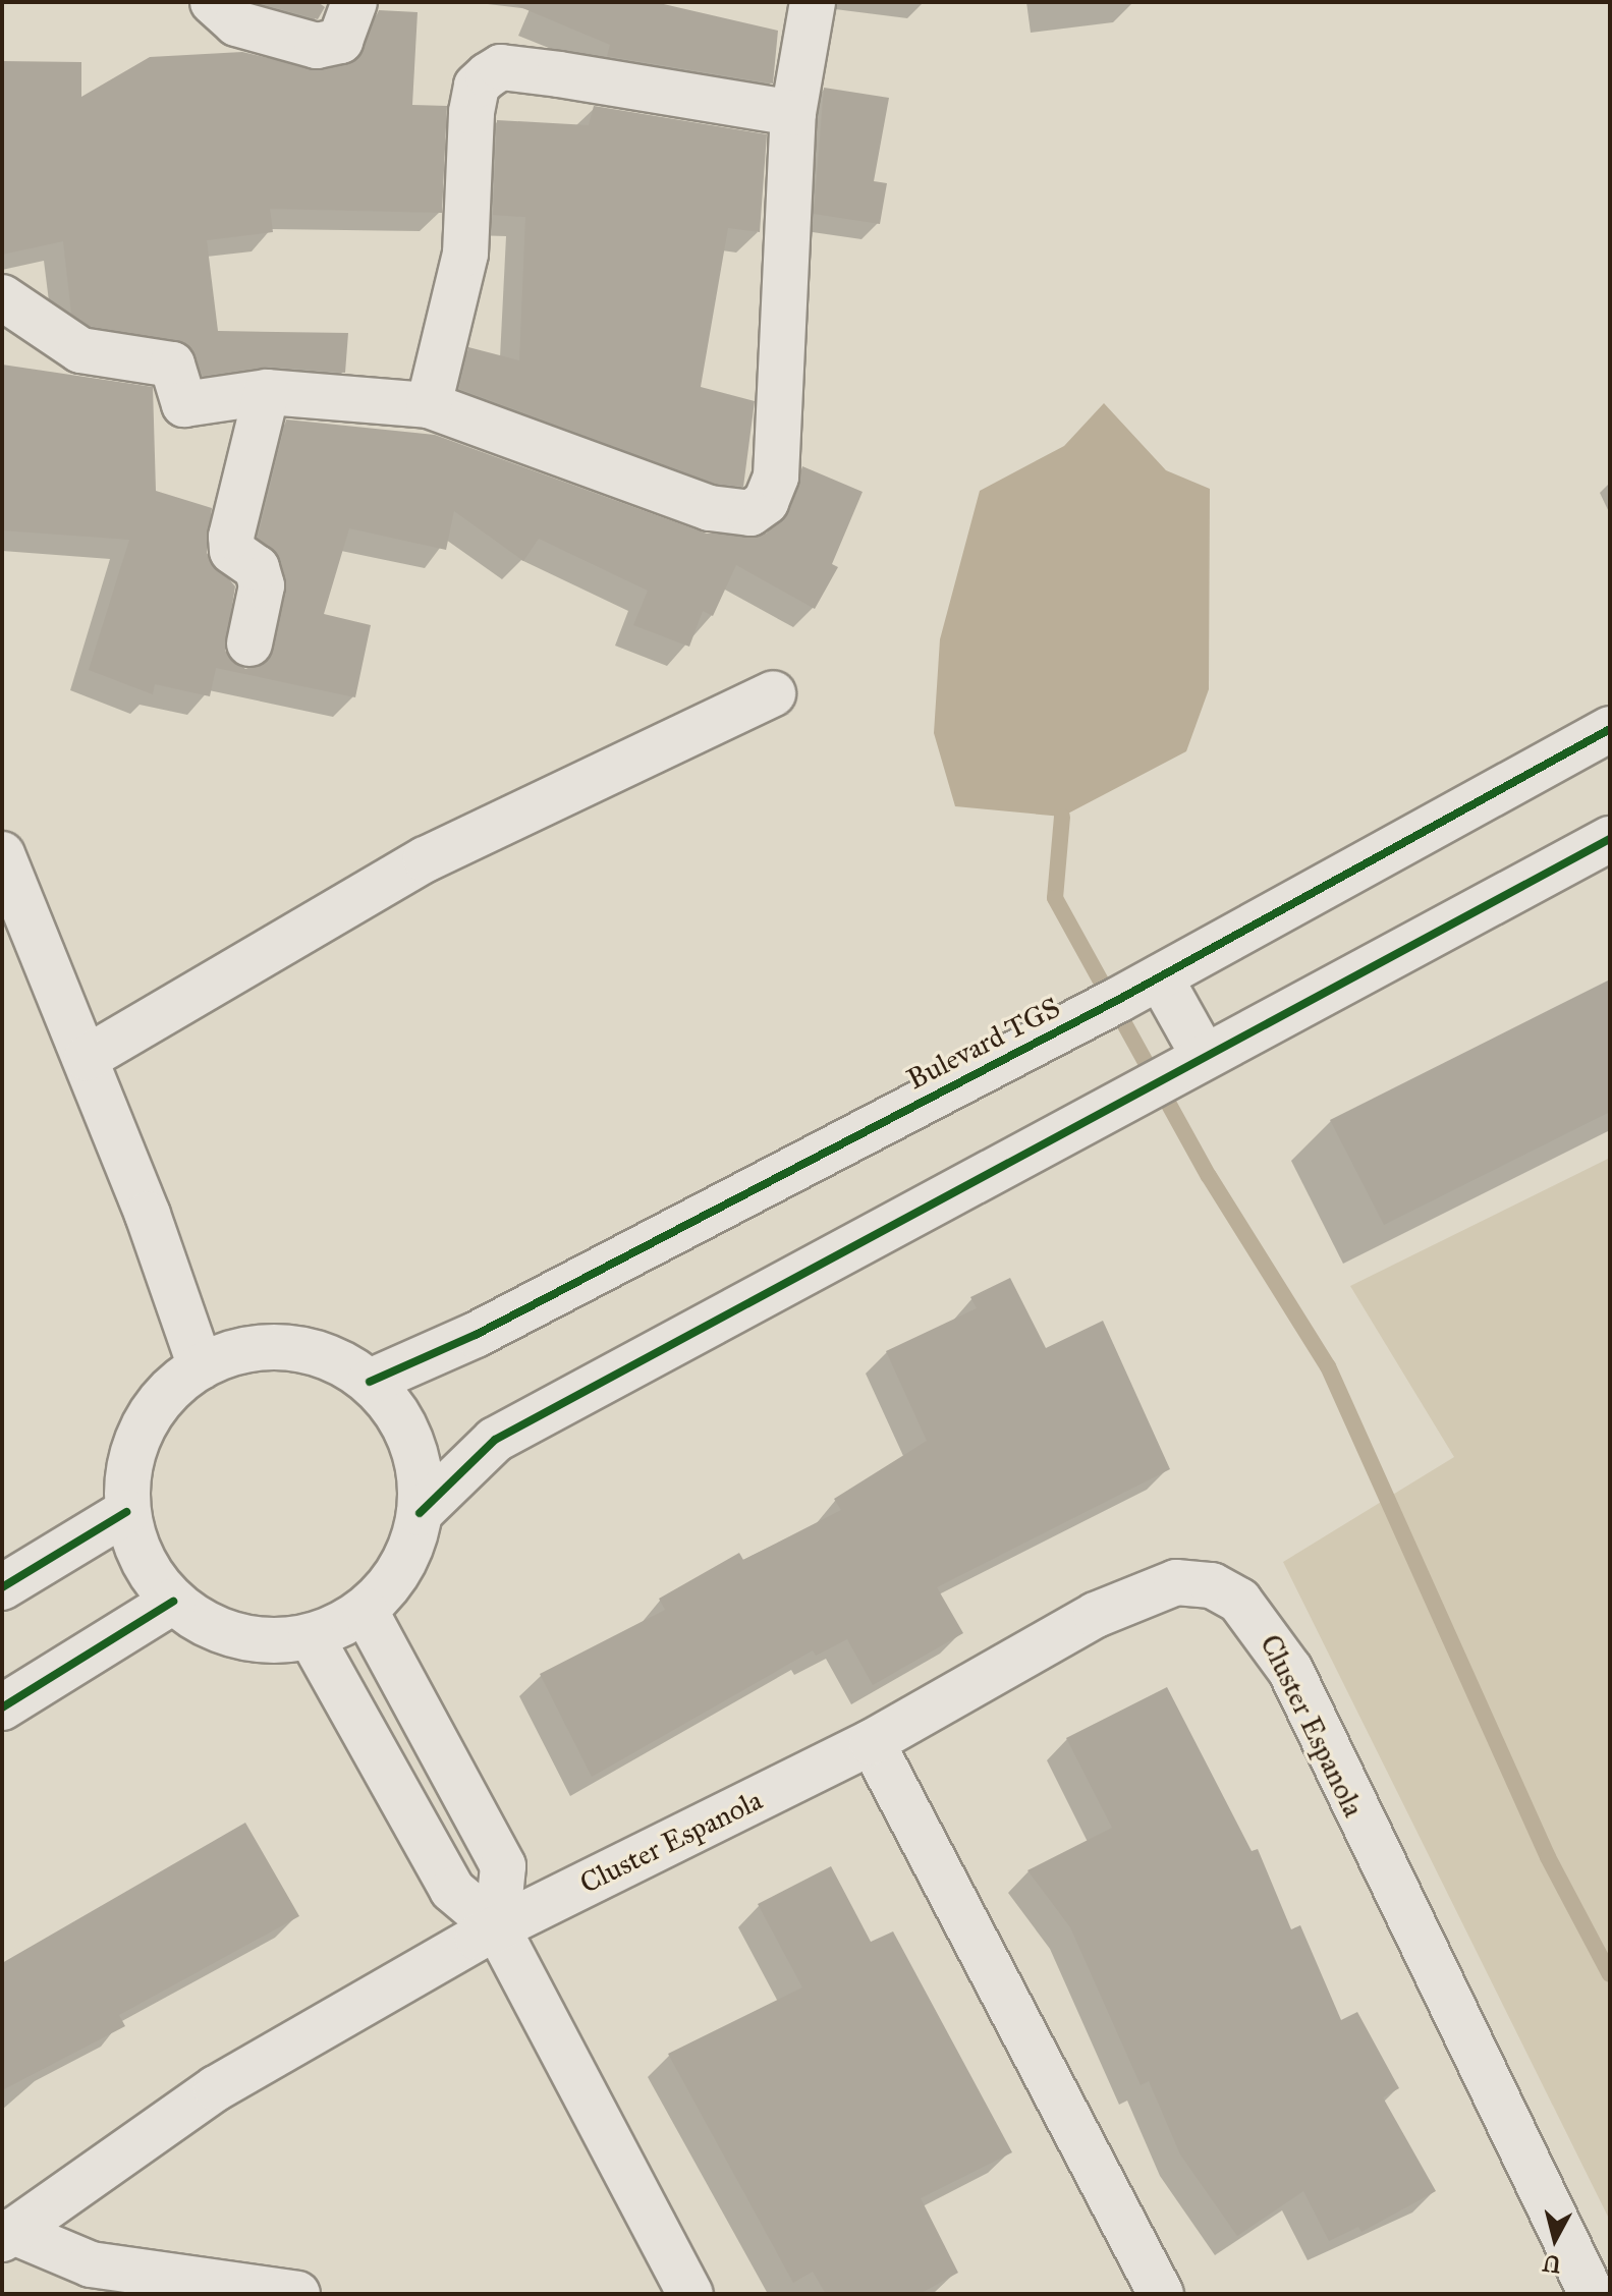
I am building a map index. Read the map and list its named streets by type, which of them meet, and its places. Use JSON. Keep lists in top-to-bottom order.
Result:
{
  "streets": {
    "street": ["Bulevard TGS", "Cluster Espanola"]
  },
  "north": "bottom"
}
